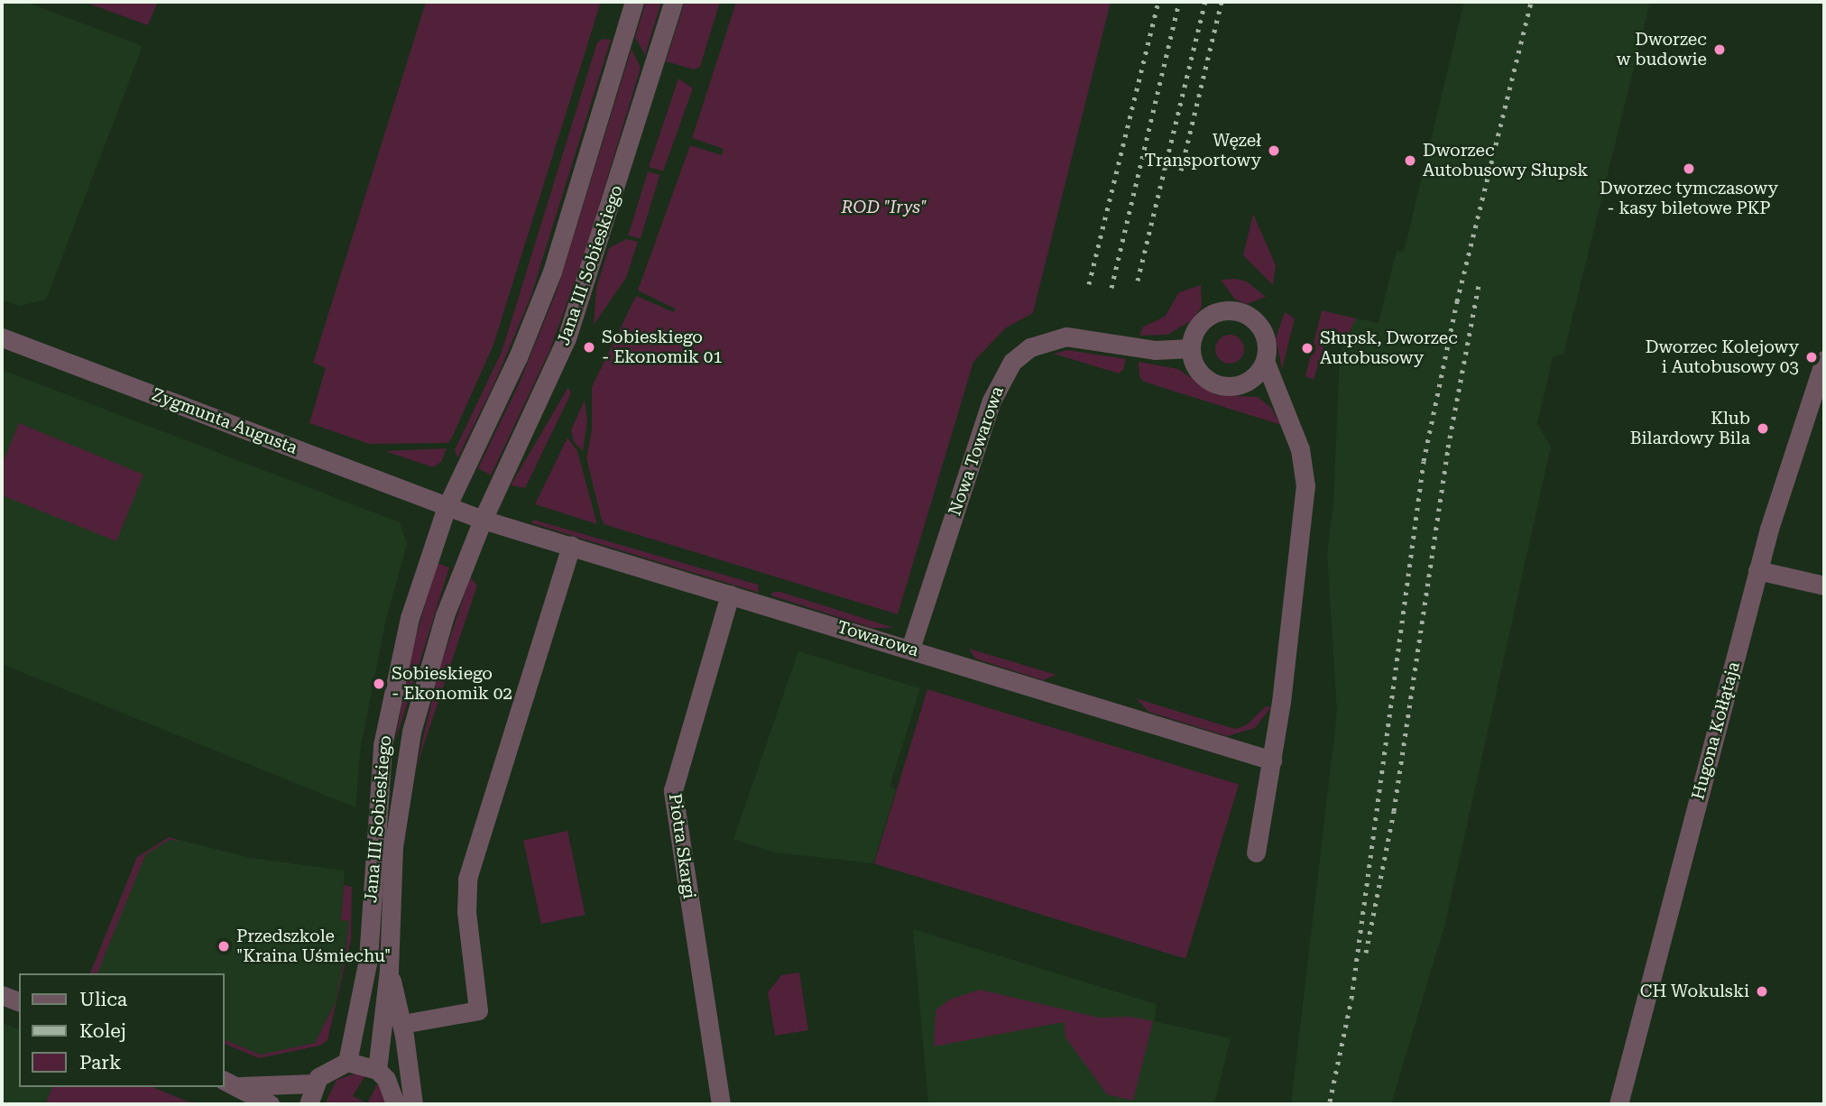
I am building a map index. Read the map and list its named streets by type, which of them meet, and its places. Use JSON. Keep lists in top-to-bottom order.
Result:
{
  "streets": {
    "street": [
      "Jana III Sobieskiego",
      "Zygmunta Augusta",
      "Nowa Towarowa",
      "Towarowa",
      "Hugona Kołłątaja",
      "Piotra Skargi"
    ]
  },
  "crossings": [
    ["Jana III Sobieskiego", "Zygmunta Augusta"],
    ["Jana III Sobieskiego", "Towarowa"],
    ["Nowa Towarowa", "Towarowa"],
    ["Towarowa", "Piotra Skargi"]
  ],
  "parks": ["ROD \"Irys\""],
  "places": [
    "Dworzec w budowie",
    "Węzeł Transportowy",
    "Dworzec Autobusowy Słupsk",
    "Dworzec tymczasowy - kasy biletowe PKP",
    "Sobieskiego - Ekonomik 01",
    "Słupsk, Dworzec Autobusowy",
    "Dworzec Kolejowy i Autobusowy 03",
    "Klub Bilardowy Bila",
    "Sobieskiego - Ekonomik 02",
    "Przedszkole \"Kraina Uśmiechu\"",
    "CH Wokulski"
  ],
  "legend": ["Ulica", "Kolej", "Park"]
}
